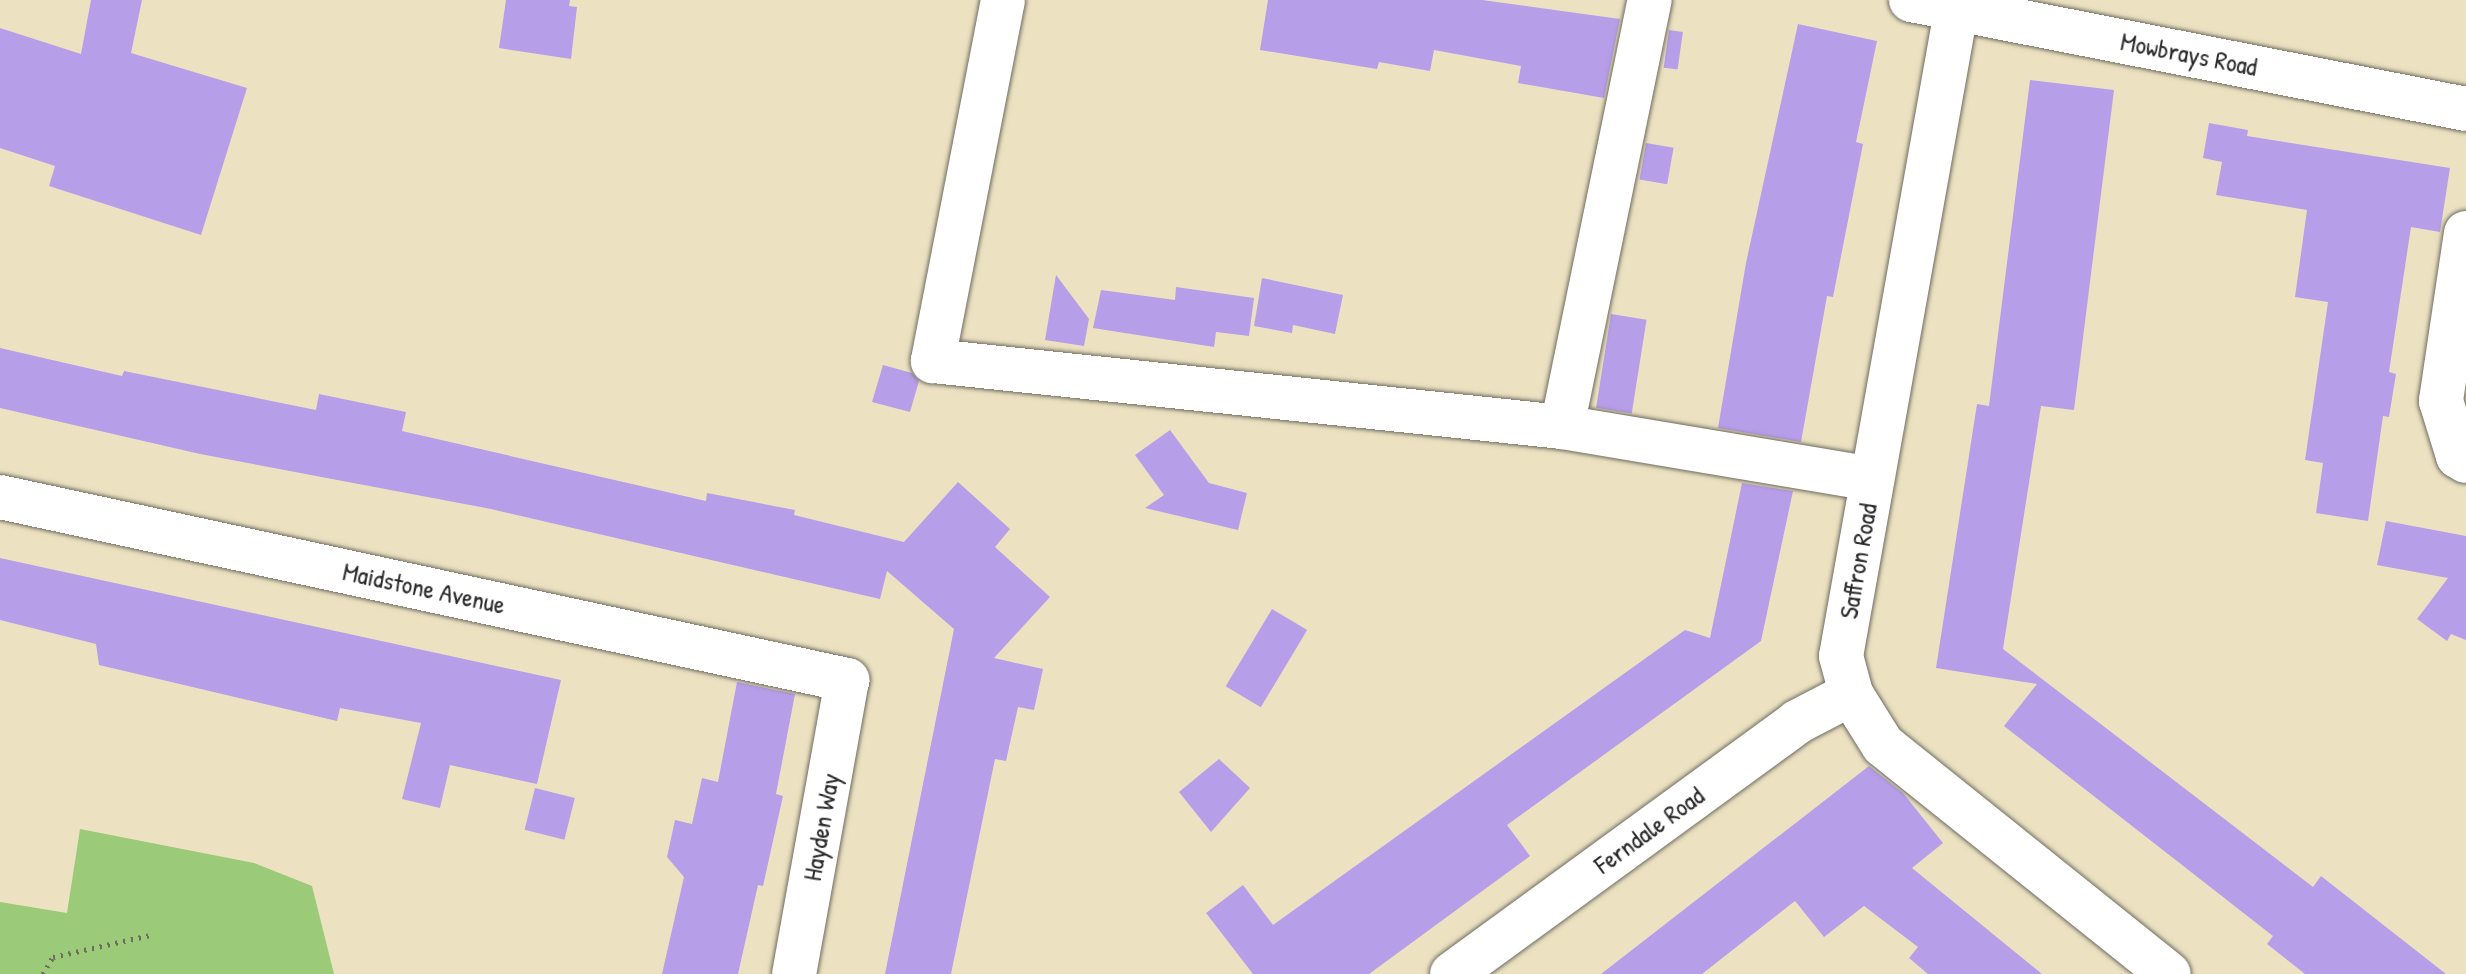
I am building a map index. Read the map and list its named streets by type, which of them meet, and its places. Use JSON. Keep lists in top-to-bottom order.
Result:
{
  "streets": {
    "street": [
      "Mowbrays Road",
      "Saffron Road",
      "Maidstone Avenue",
      "Hayden Way",
      "Ferndale Road"
    ]
  },
  "crossings": [
    ["Mowbrays Road", "Saffron Road"],
    ["Saffron Road", "Ferndale Road"],
    ["Maidstone Avenue", "Hayden Way"]
  ]
}
